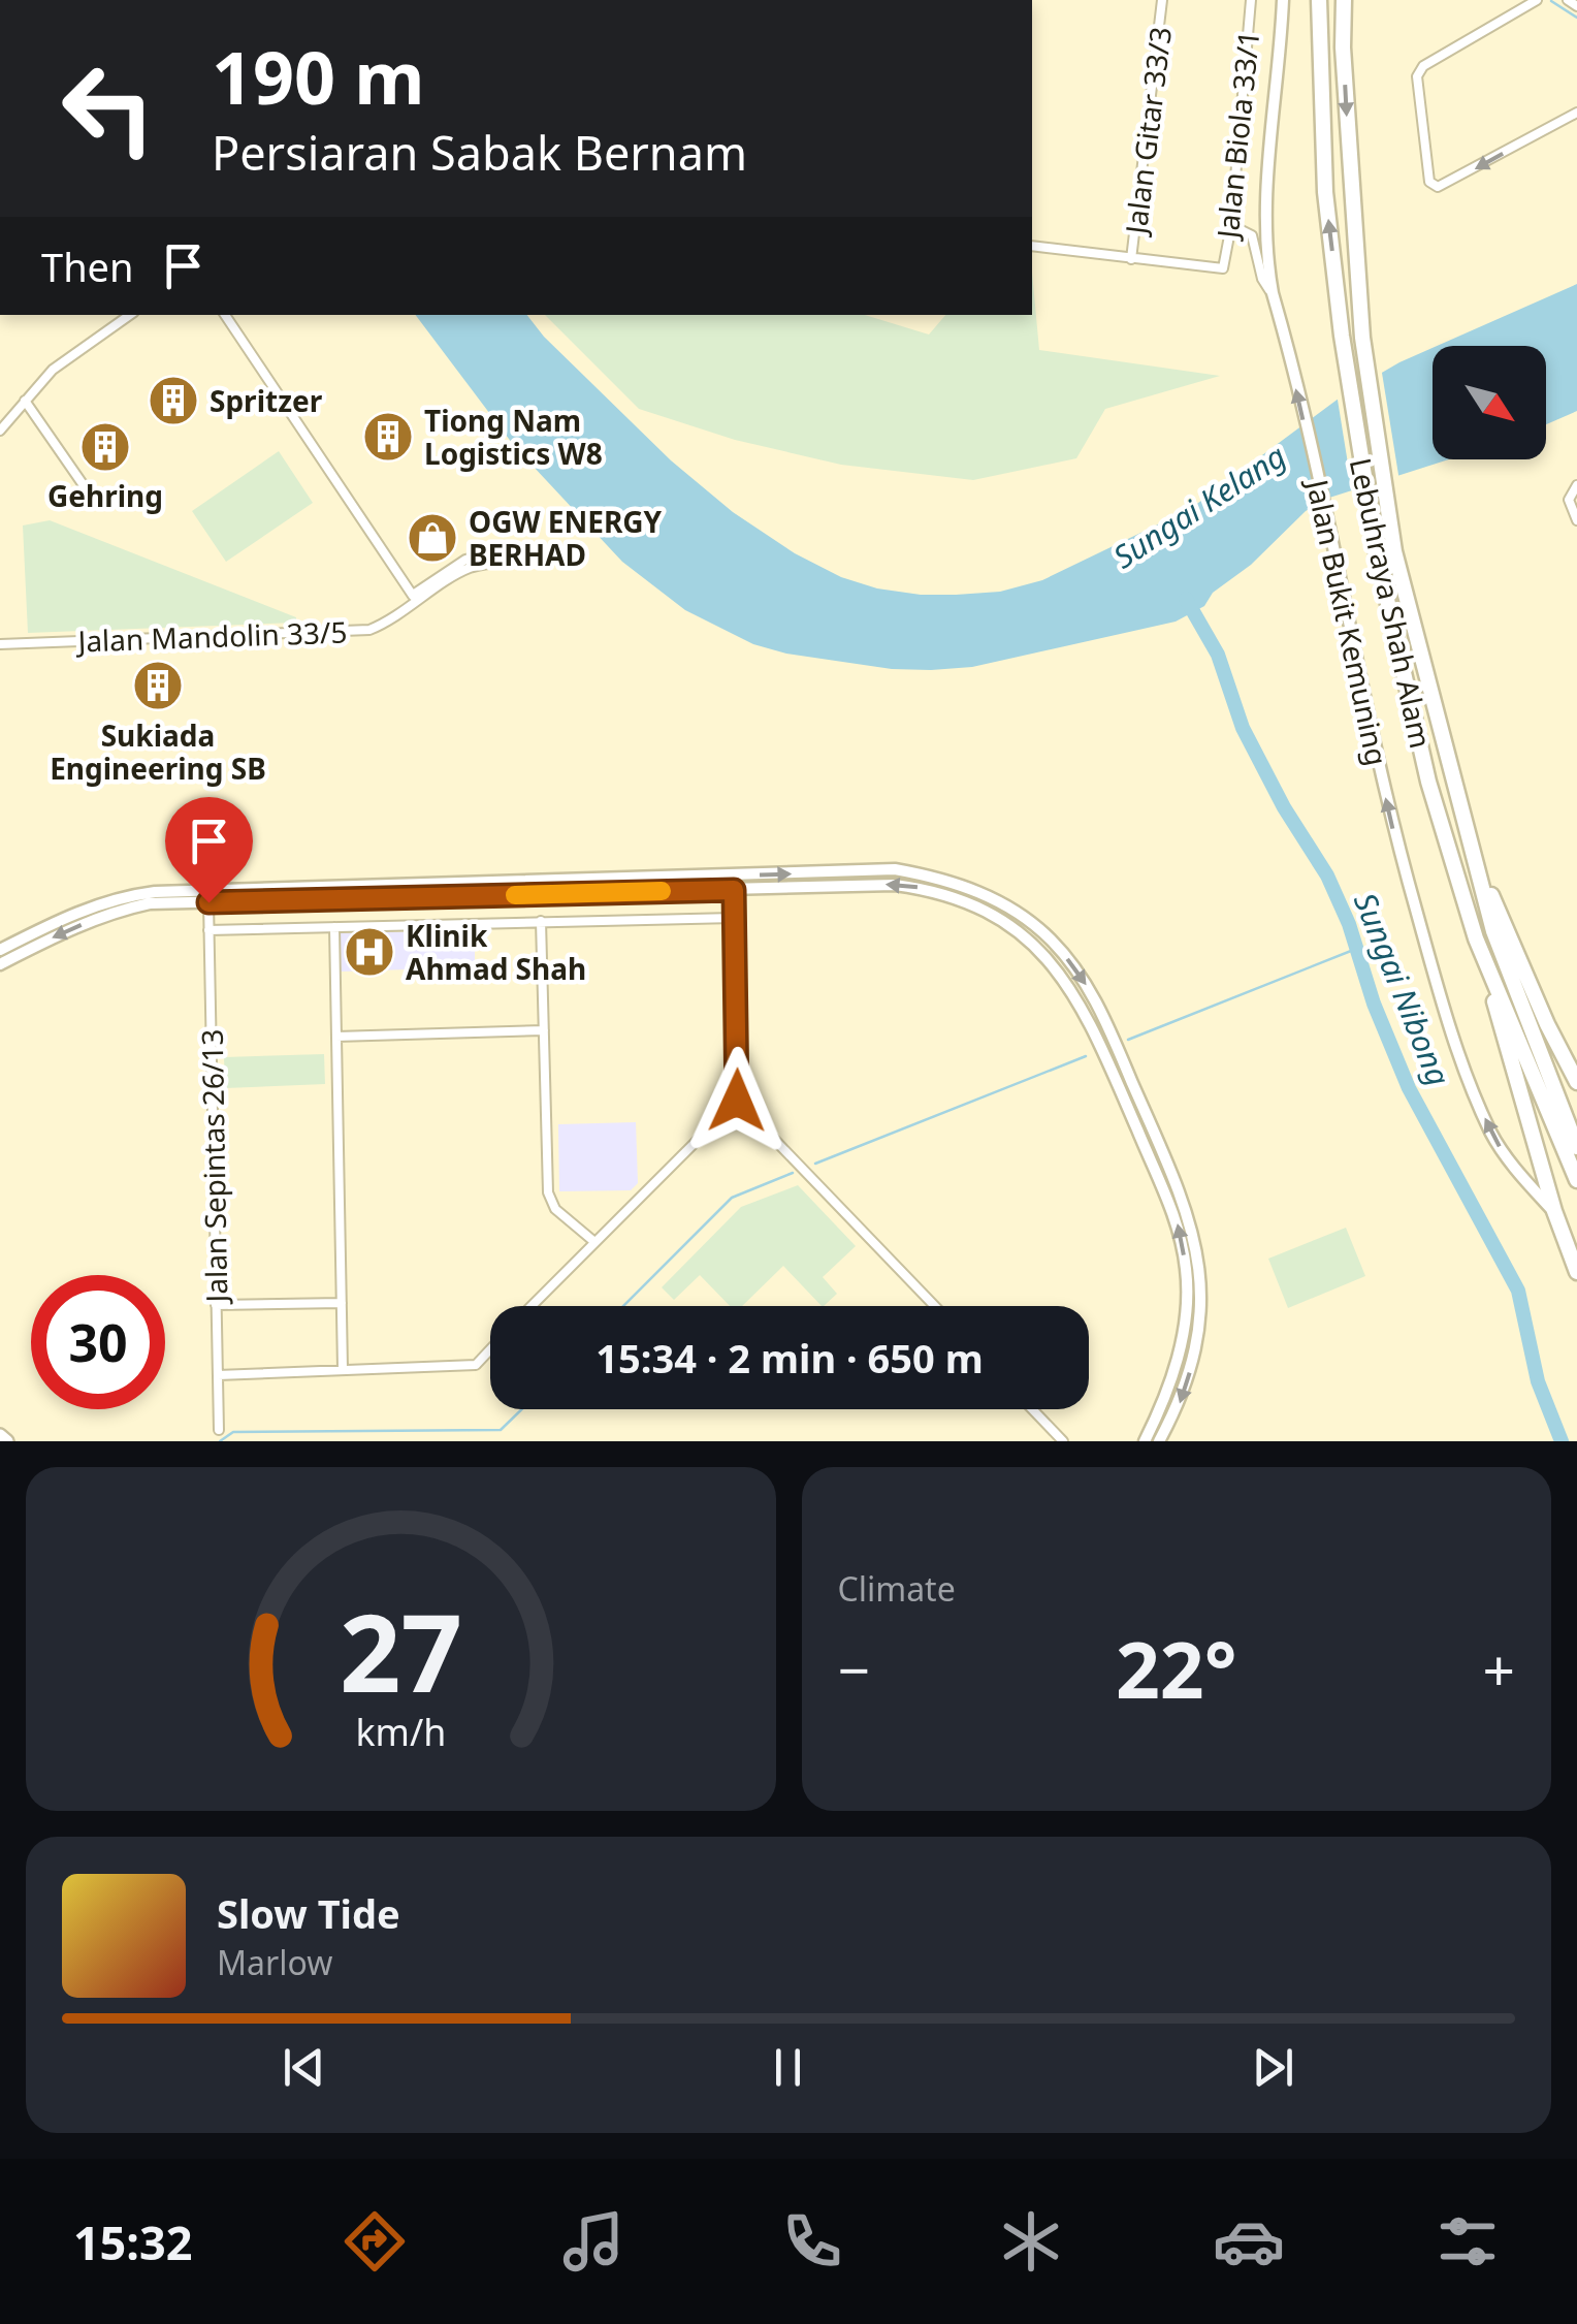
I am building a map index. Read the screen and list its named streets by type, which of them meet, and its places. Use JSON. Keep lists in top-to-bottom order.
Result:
{
  "streets": {
    "highway": ["Lebuhraya Shah Alam"],
    "street": [
      "Jalan Gitar 33/3",
      "Jalan Biola 33/1",
      "Jalan Bukit Kemuning",
      "Jalan Mandolin 33/5",
      "Jalan Sepintas 26/13"
    ]
  },
  "crossings": [
    ["Jalan Gitar 33/3", "Jalan Biola 33/1"]
  ],
  "one_way": ["Jalan Bukit Kemuning"],
  "water": ["Sungai Kelang", "Sungai Nibong"],
  "places": {
    "building": [
      "Spritzer",
      "Tiong Nam Logistics W8",
      "Gehring",
      "Sukiada Engineering SB"
    ],
    "shop": ["OGW ENERGY BERHAD"],
    "hospital": ["Klinik Ahmad Shah"]
  },
  "north": "bottom right",
  "page": {
    "turn": ["190 m", "Persiaran Sabak Bernam"],
    "then": "Then",
    "limit": "30",
    "trip": "15:34 · 2 min · 650 m",
    "tile": "Climate",
    "heat": ["−", "22°", "+"],
    "song": ["Slow Tide", "Marlow"],
    "tabs": "15:32",
    "gauge": ["27", "km/h"]
  }
}
